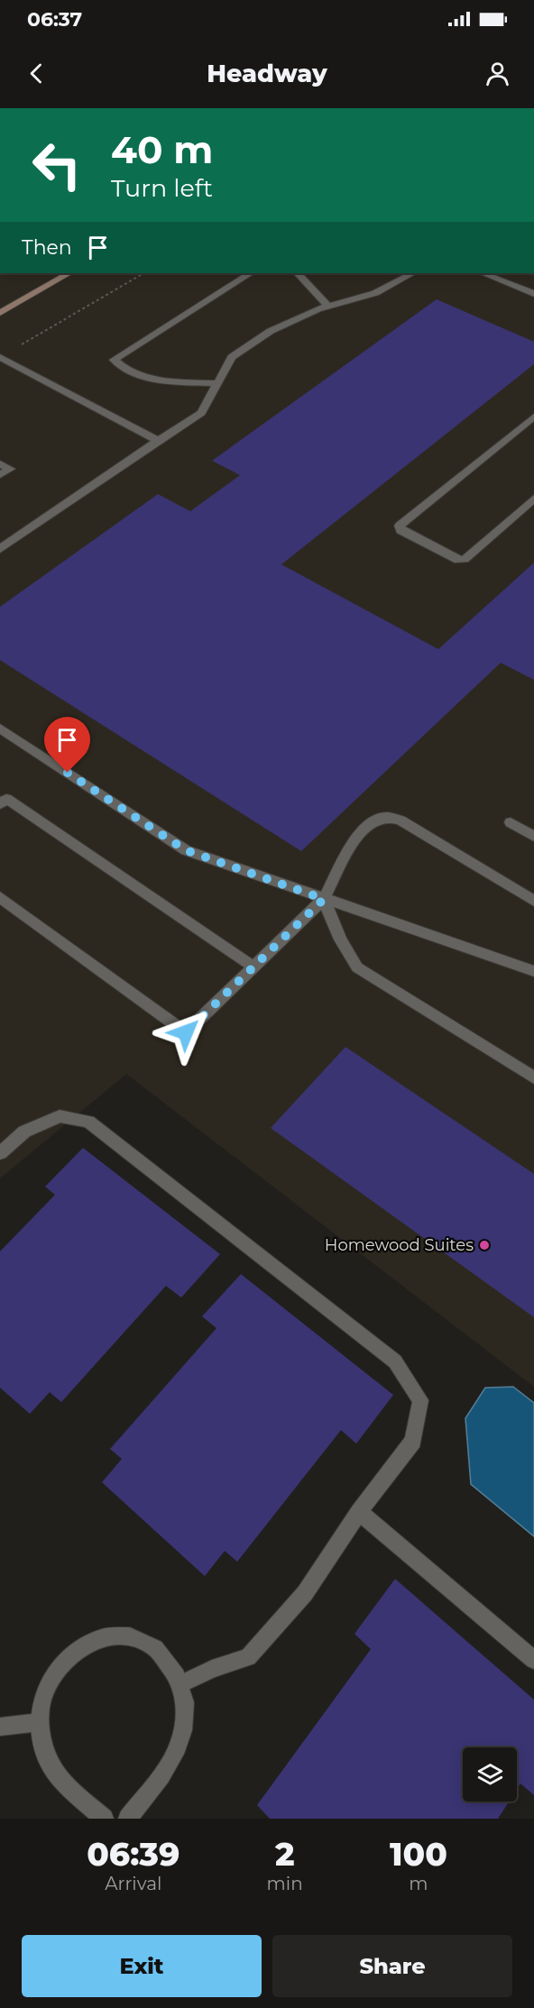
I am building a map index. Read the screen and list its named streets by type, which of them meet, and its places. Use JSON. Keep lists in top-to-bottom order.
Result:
{
  "places": ["Homewood Suites"],
  "page": {
    "status": "06:37",
    "header": "Headway",
    "turn": ["40 m", "Turn left"],
    "then": "Then",
    "eta": [
      "06:39",
      "Arrival",
      "2",
      "min",
      "100",
      "m"
    ],
    "buttons": ["Exit", "Share"]
  }
}
